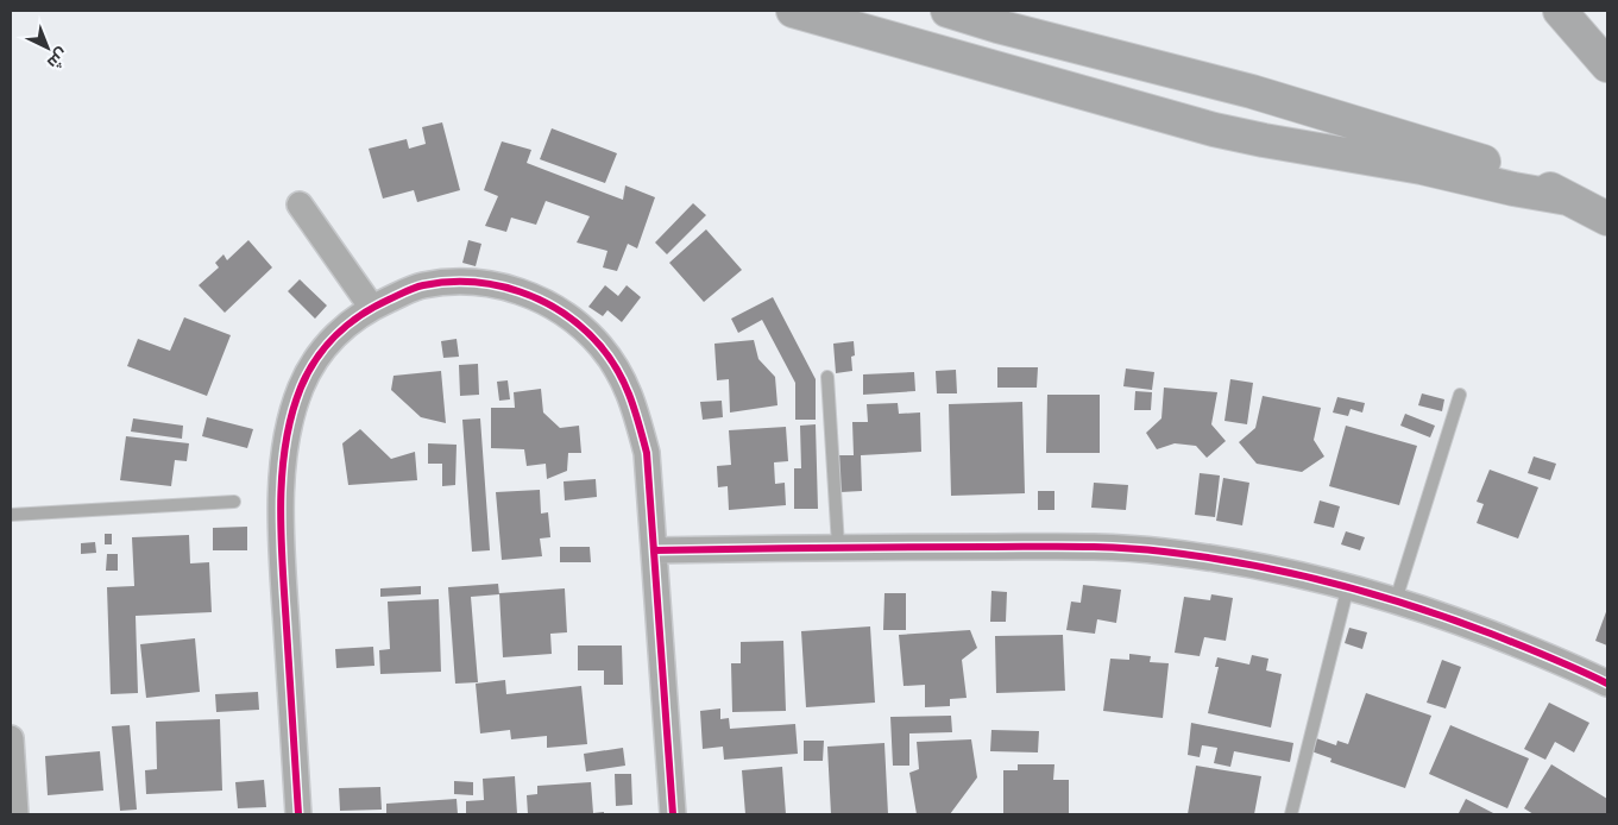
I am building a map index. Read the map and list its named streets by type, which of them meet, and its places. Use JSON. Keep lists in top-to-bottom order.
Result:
{
  "north": "bottom right"
}
